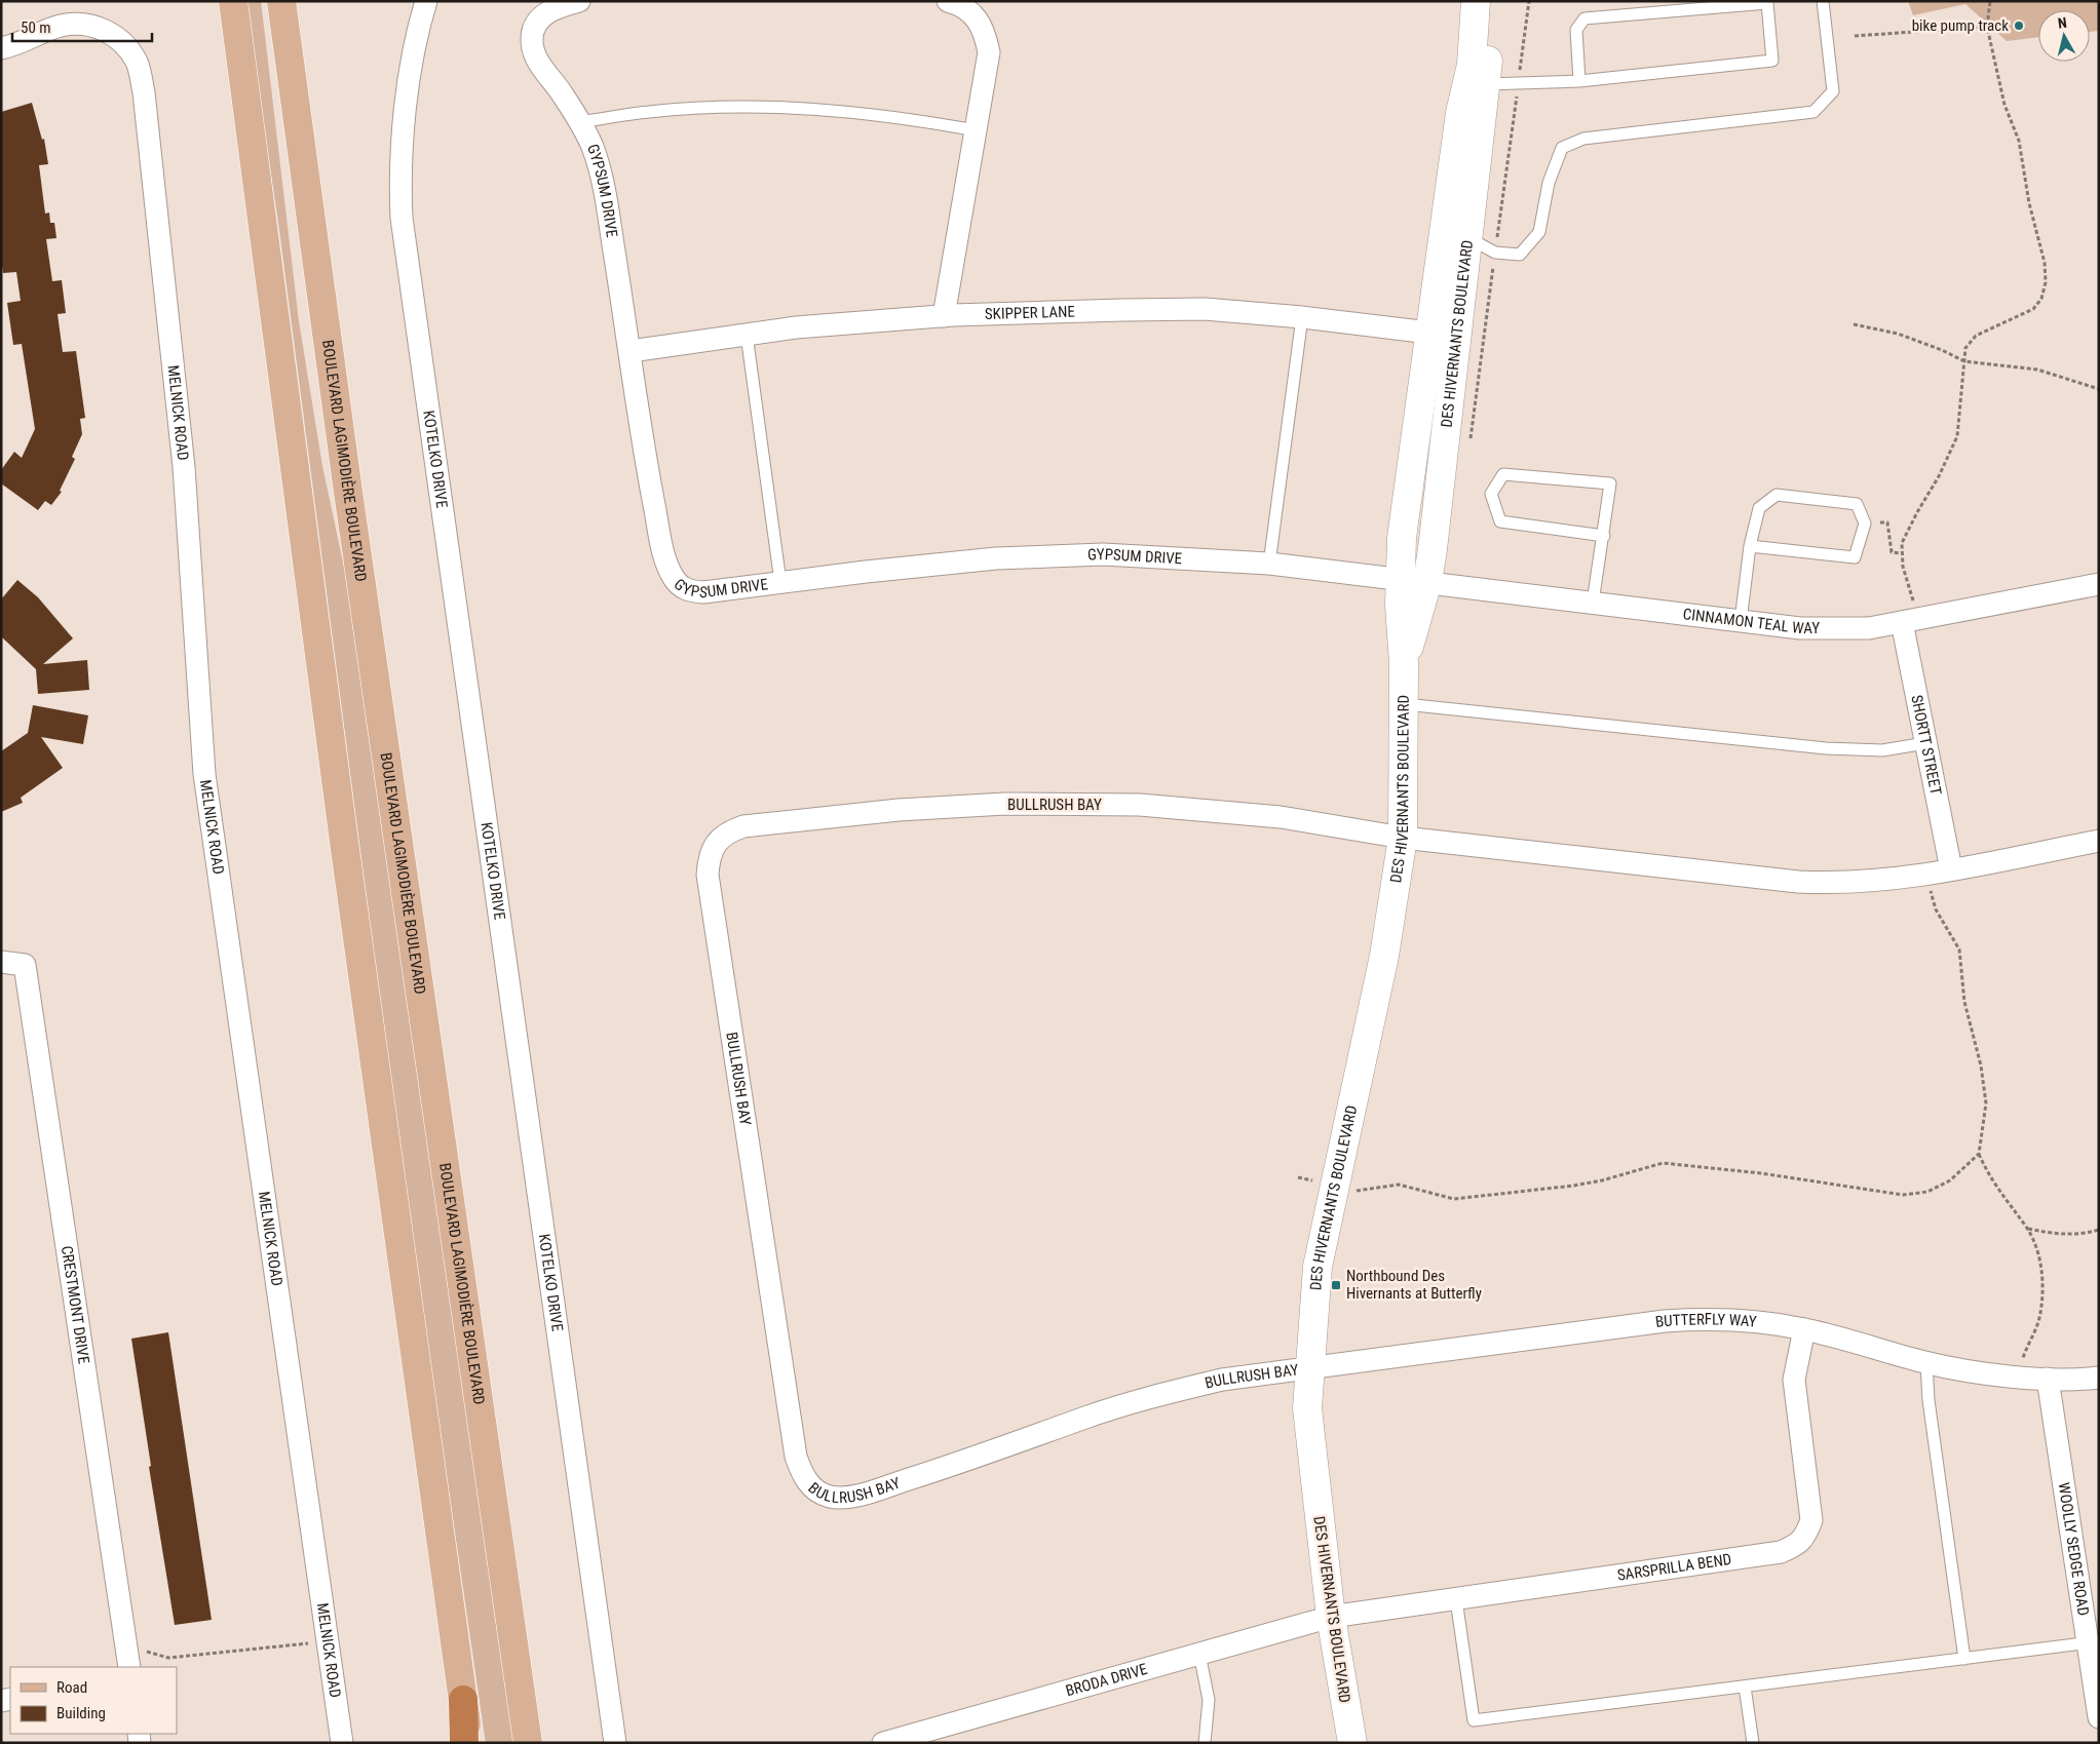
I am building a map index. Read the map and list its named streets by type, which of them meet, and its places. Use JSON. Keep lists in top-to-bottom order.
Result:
{
  "streets": {
    "main road": ["BOULEVARD LAGIMODIÈRE BOULEVARD"],
    "street": [
      "GYPSUM DRIVE",
      "SKIPPER LANE",
      "DES HIVERNANTS BOULEVARD",
      "MELNICK ROAD",
      "KOTELKO DRIVE",
      "CINNAMON TEAL WAY",
      "SHORTT STREET",
      "BULLRUSH BAY",
      "CRESTMONT DRIVE",
      "BUTTERFLY WAY",
      "WOOLLY SEDGE ROAD",
      "SARSPRILLA BEND",
      "BRODA DRIVE"
    ]
  },
  "crossings": [
    ["GYPSUM DRIVE", "SKIPPER LANE"],
    ["GYPSUM DRIVE", "DES HIVERNANTS BOULEVARD"],
    ["GYPSUM DRIVE", "CINNAMON TEAL WAY"],
    ["SKIPPER LANE", "DES HIVERNANTS BOULEVARD"],
    ["DES HIVERNANTS BOULEVARD", "CINNAMON TEAL WAY"],
    ["DES HIVERNANTS BOULEVARD", "BULLRUSH BAY"],
    ["DES HIVERNANTS BOULEVARD", "BUTTERFLY WAY"],
    ["DES HIVERNANTS BOULEVARD", "SARSPRILLA BEND"],
    ["DES HIVERNANTS BOULEVARD", "BRODA DRIVE"],
    ["CINNAMON TEAL WAY", "SHORTT STREET"],
    ["BULLRUSH BAY", "BUTTERFLY WAY"],
    ["BUTTERFLY WAY", "WOOLLY SEDGE ROAD"],
    ["BUTTERFLY WAY", "SARSPRILLA BEND"],
    ["SARSPRILLA BEND", "BRODA DRIVE"]
  ],
  "places": {
    "other": ["bike pump track"],
    "transit": ["Northbound Des Hivernants at Butterfly"]
  },
  "legend": ["Road", "Building"],
  "scale_bar": "50 m",
  "north": "top"
}
